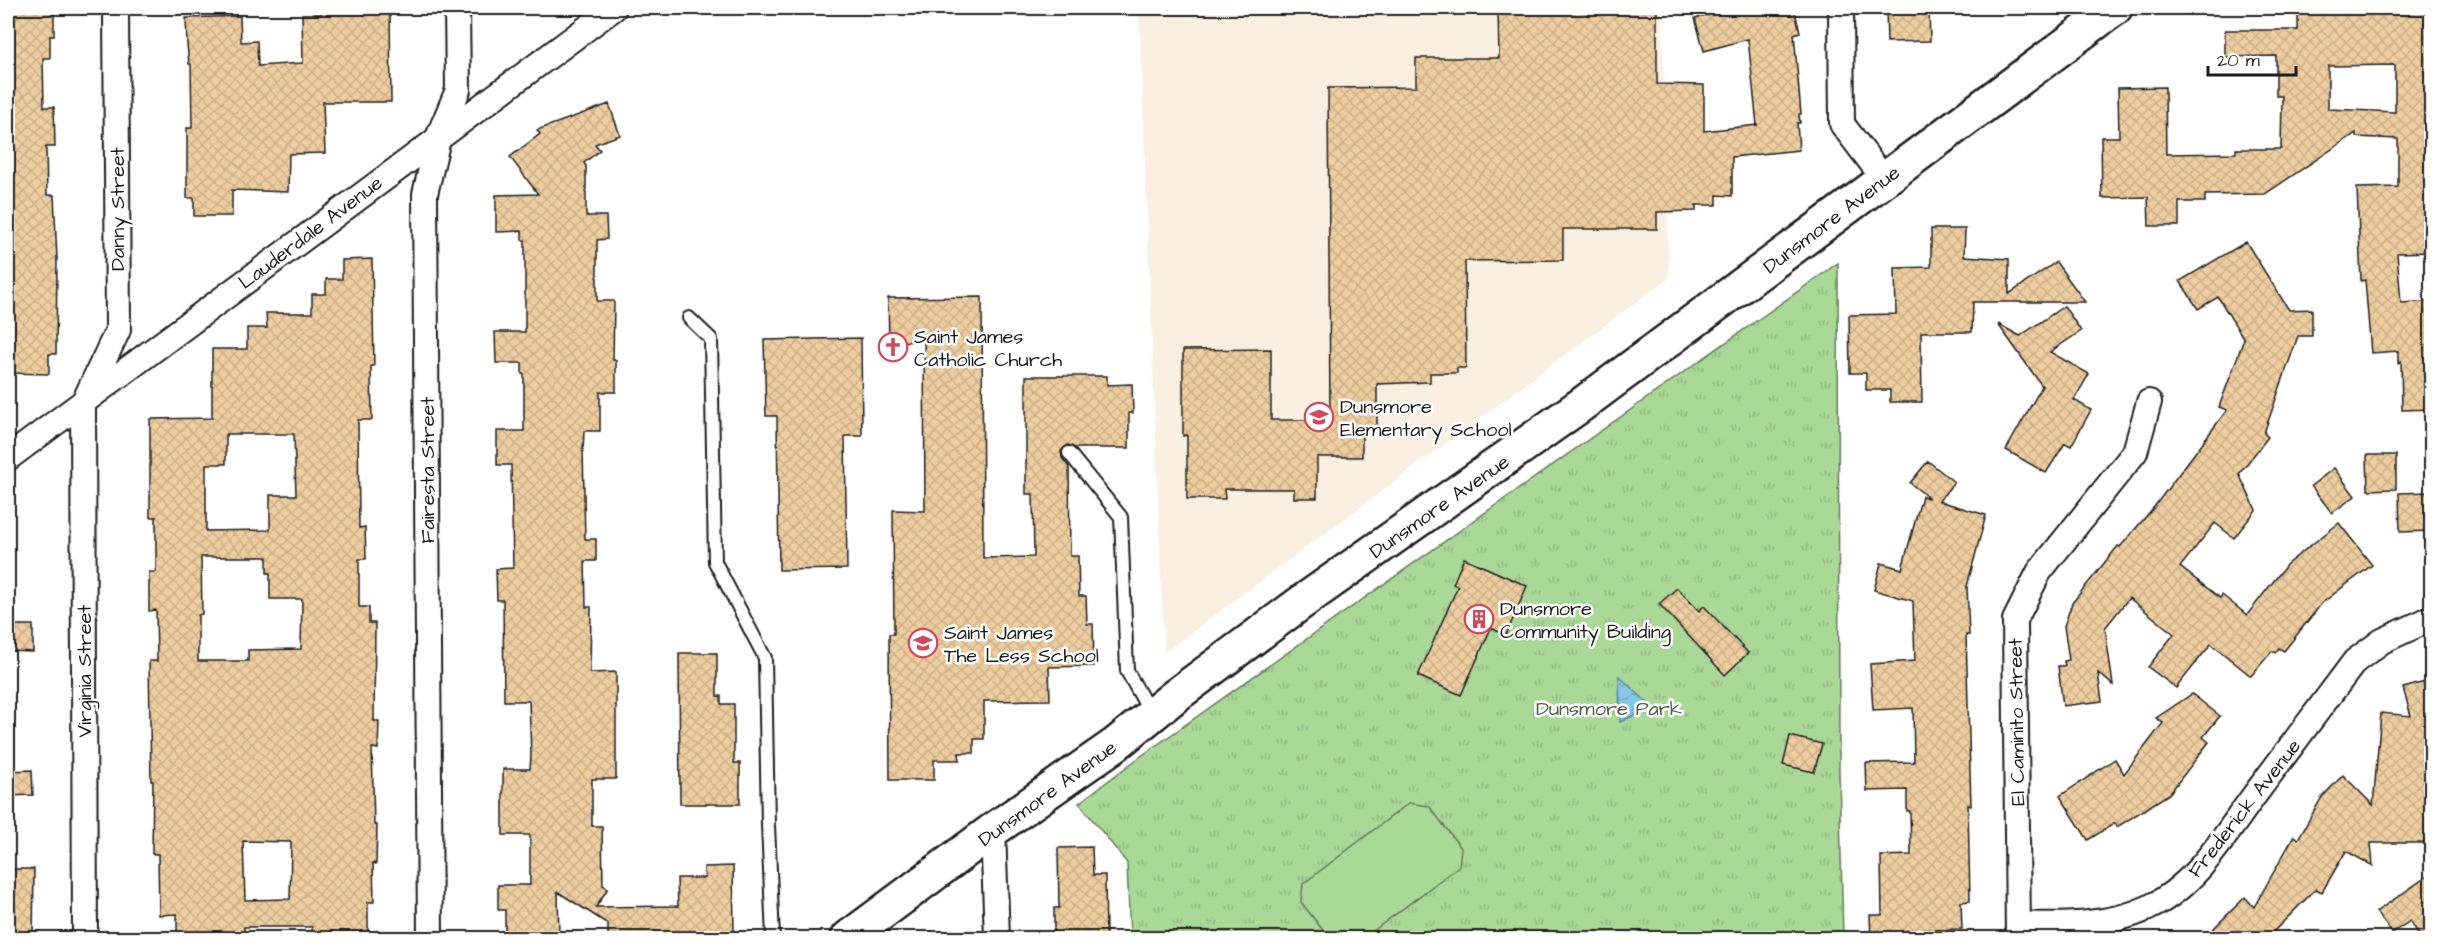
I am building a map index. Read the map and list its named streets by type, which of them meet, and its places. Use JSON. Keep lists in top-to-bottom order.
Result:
{
  "streets": {
    "street": [
      "Danny Street",
      "Dunsmore Avenue",
      "Lauderdale Avenue",
      "Fairesta Street",
      "Virginia Street",
      "El Caminito Street",
      "Frederick Avenue"
    ]
  },
  "crossings": [
    ["Danny Street", "Lauderdale Avenue"],
    ["Danny Street", "Virginia Street"],
    ["Lauderdale Avenue", "Fairesta Street"],
    ["Lauderdale Avenue", "Virginia Street"],
    ["El Caminito Street", "Frederick Avenue"]
  ],
  "parks": ["Dunsmore Park"],
  "places": {
    "church": ["Saint James Catholic Church"],
    "school or university": ["Dunsmore Elementary School", "Saint James The Less School"],
    "building": ["Dunsmore Community Building"]
  },
  "scale_bar": "20 m"
}
